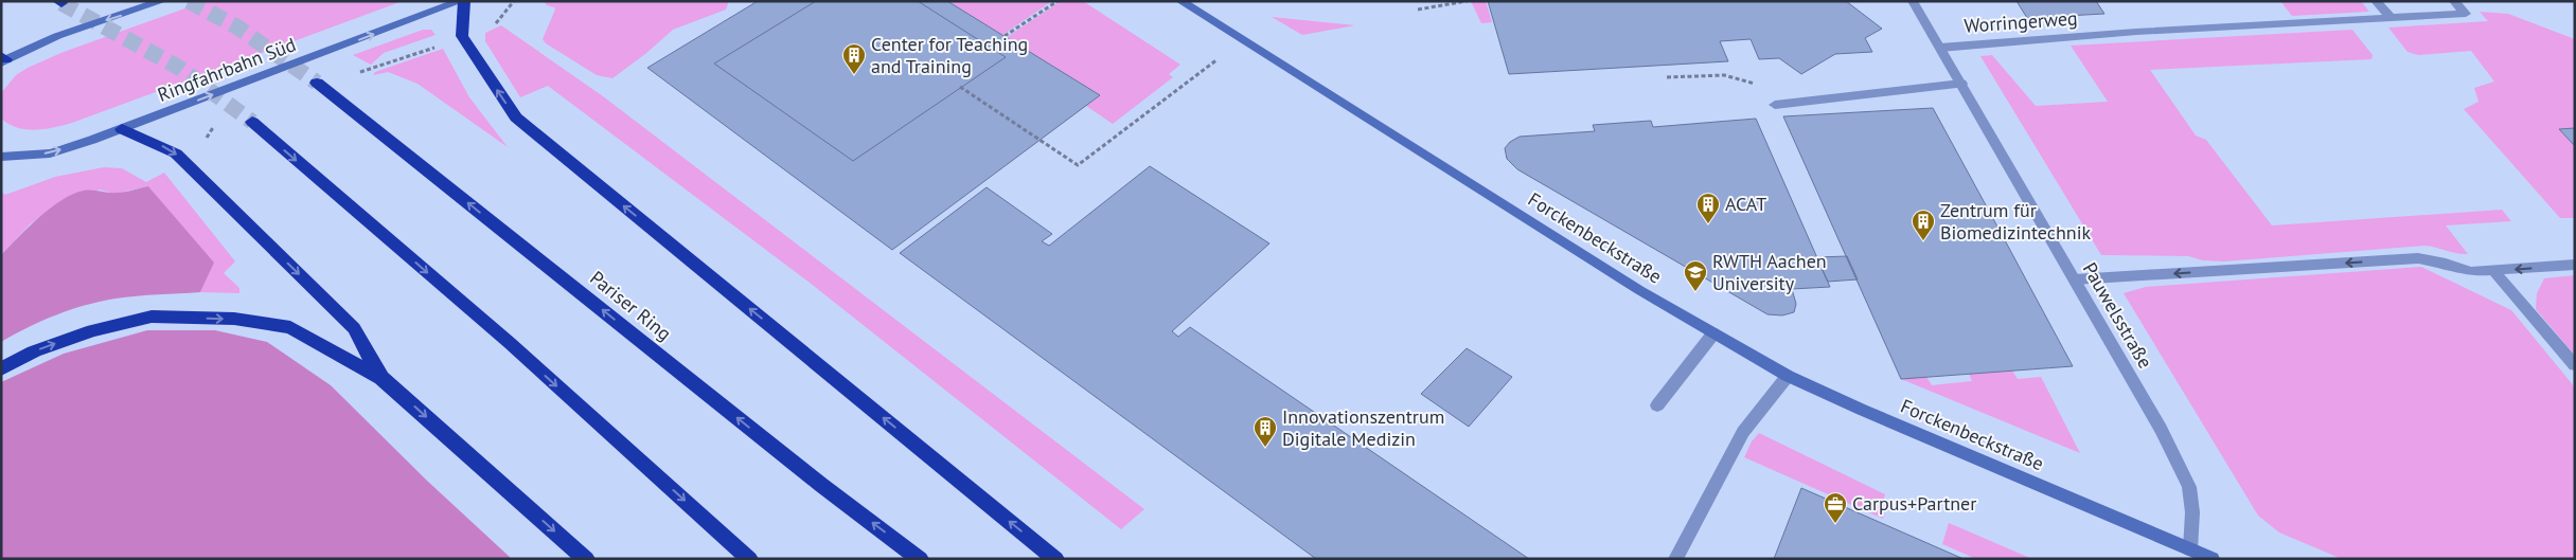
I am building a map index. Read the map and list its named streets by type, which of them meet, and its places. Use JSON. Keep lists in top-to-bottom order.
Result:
{
  "streets": {
    "highway": ["Pariser Ring"],
    "street": [
      "Worringerweg",
      "Ringfahrbahn Süd",
      "Forckenbeckstraße",
      "Pauwelsstraße"
    ]
  },
  "crossings": [
    ["Worringerweg", "Pauwelsstraße"],
    ["Forckenbeckstraße", "Pauwelsstraße"]
  ],
  "places": {
    "building": [
      "Center for Teaching and Training",
      "ACAT",
      "Zentrum für Biomedizintechnik",
      "Innovationszentrum Digitale Medizin"
    ],
    "school or university": ["RWTH Aachen University"],
    "office": ["Carpus+Partner"]
  }
}
